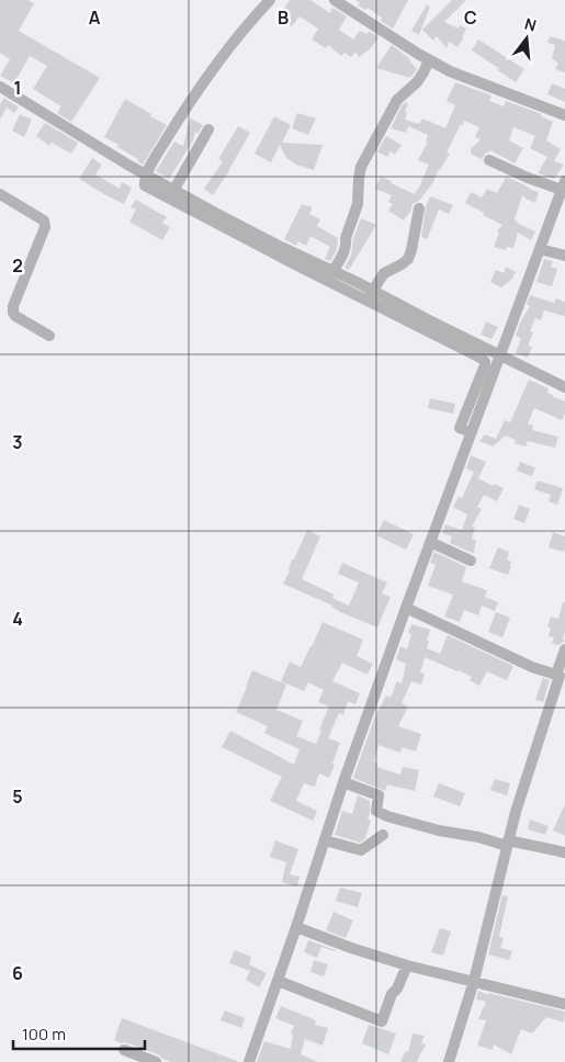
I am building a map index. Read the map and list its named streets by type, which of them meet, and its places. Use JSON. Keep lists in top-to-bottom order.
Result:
{
  "scale_bar": "100 m",
  "north": "top",
  "grid": {
    "columns": ["A", "B", "C"],
    "rows": [
      "1",
      "2",
      "3",
      "4",
      "5",
      "6"
    ]
  }
}
